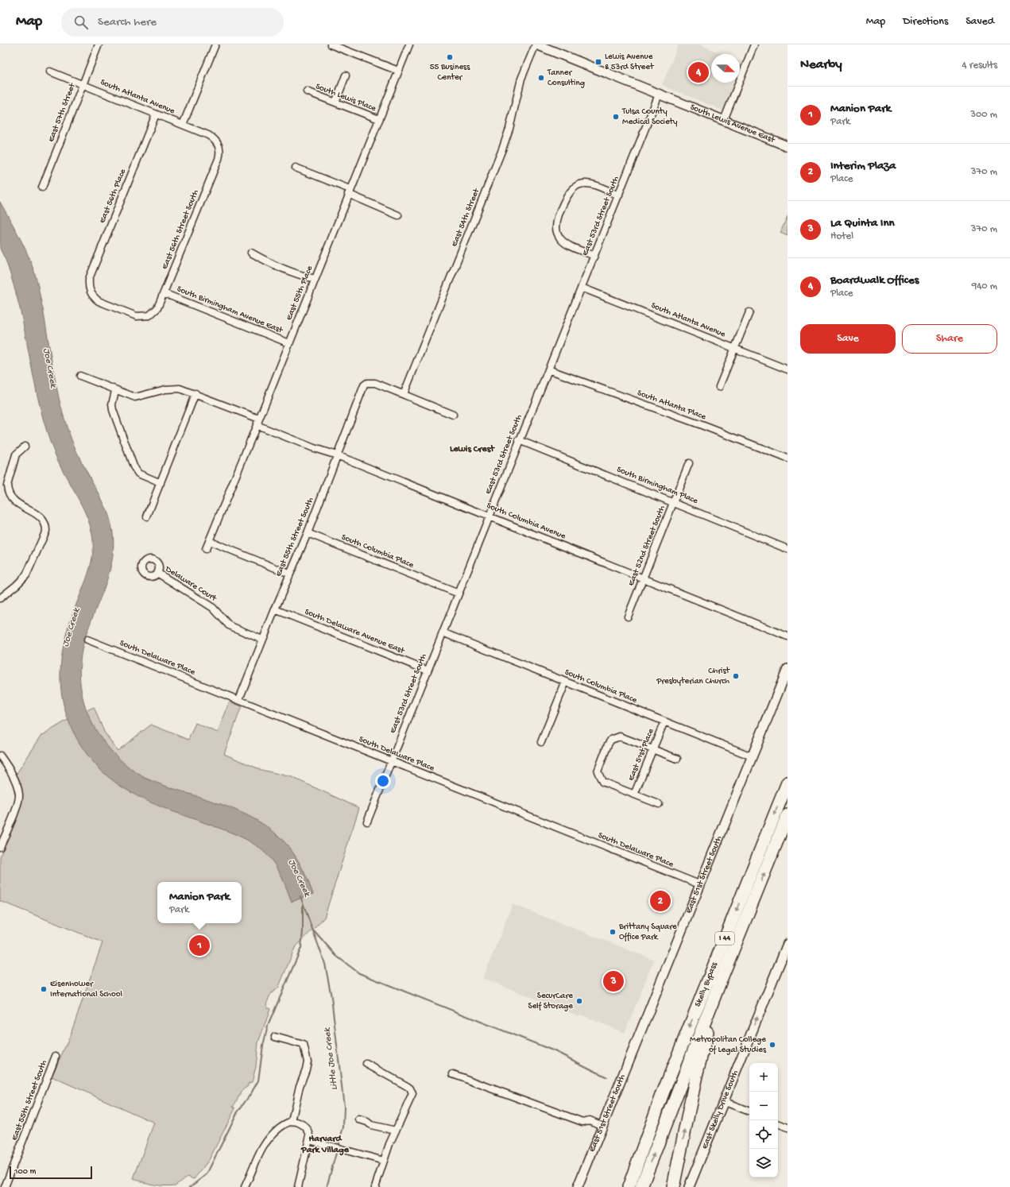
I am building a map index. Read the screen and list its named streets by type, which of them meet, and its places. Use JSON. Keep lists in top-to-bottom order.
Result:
{
  "streets": {
    "highway": ["I 44", "Skelly Bypass"],
    "main road": ["South Lewis Avenue East", "East 51st Street South", "East Skelly Drive South"],
    "street": [
      "South Atlanta Avenue",
      "South Lewis Place",
      "East 57th Street",
      "East 56th Place",
      "East 53rd Street South",
      "East 54th Street",
      "East 56th Street South",
      "East 55th Place",
      "South Birmingham Avenue East",
      "South Atlanta Place",
      "South Birmingham Place",
      "South Columbia Avenue",
      "East 55th Street South",
      "East 52nd Street South",
      "South Columbia Place",
      "Delaware Court",
      "South Delaware Avenue East",
      "South Delaware Place",
      "East 51st Place"
    ]
  },
  "crossings": [
    ["South Atlanta Avenue", "East 57th Street"],
    ["South Atlanta Avenue", "East 56th Place"],
    ["South Atlanta Avenue", "East 53rd Street South"],
    ["South Atlanta Avenue", "East 56th Street South"],
    ["South Lewis Place", "East 55th Place"],
    ["South Lewis Avenue East", "East 53rd Street South"],
    ["South Lewis Avenue East", "East 54th Street"],
    ["East 56th Place", "East 56th Street South"],
    ["East 53rd Street South", "South Atlanta Place"],
    ["East 53rd Street South", "South Birmingham Place"],
    ["East 53rd Street South", "South Columbia Avenue"],
    ["East 53rd Street South", "South Columbia Place"],
    ["East 53rd Street South", "South Delaware Avenue East"],
    ["East 53rd Street South", "South Delaware Place"],
    ["East 54th Street", "East 55th Street South"],
    ["East 56th Street South", "South Birmingham Avenue East"],
    ["East 55th Place", "South Birmingham Avenue East"],
    ["East 55th Place", "South Columbia Avenue"],
    ["South Birmingham Place", "East 52nd Street South"],
    ["South Columbia Avenue", "East 55th Street South"],
    ["South Columbia Avenue", "East 52nd Street South"],
    ["East 55th Street South", "South Columbia Place"],
    ["East 55th Street South", "Delaware Court"],
    ["East 55th Street South", "South Delaware Avenue East"],
    ["East 55th Street South", "South Delaware Place"],
    ["South Columbia Place", "East 51st Place"],
    ["South Columbia Place", "East 51st Street South"],
    ["South Delaware Place", "East 51st Street South"]
  ],
  "one_way": ["East Skelly Drive South"],
  "districts": ["Lewis Crest", "Harvard Park Village"],
  "water": ["Joe Creek", "Little Joe Creek"],
  "places": {
    "other": [
      "55 Business Center",
      "Tanner Consulting",
      "Tulsa County Medical Society",
      "Christ Presbyterian Church",
      "Brittany Square Office Park",
      "Eisenhower International School",
      "SecurCare Self Storage",
      "Metropolitan College of Legal Studies"
    ],
    "transit": ["Lewis Avenue & 53rd Street"]
  },
  "scale_bar": "100 m",
  "north": "right",
  "page": {
    "header": "Map",
    "search": "Search here",
    "nav": ["Map", "Directions", "Saved"],
    "heading": ["Nearby", "4 results"],
    "pins": [
      "4",
      "2",
      "1",
      "3"
    ],
    "list": [
      {
        "mark": "1",
        "name": "Manion Park",
        "note": "Park",
        "value": "300 m"
      },
      {
        "mark": "2",
        "name": "Interim Plaza",
        "note": "Place",
        "value": "370 m"
      },
      {
        "mark": "3",
        "name": "La Quinta Inn",
        "note": "Hotel",
        "value": "370 m"
      },
      {
        "mark": "4",
        "name": "Boardwalk Offices",
        "note": "Place",
        "value": "940 m"
      }
    ],
    "buttons": ["Save", "Share"],
    "popup": ["Manion Park", "Park"],
    "map_buttons": ["+", "−"],
    "scale": "100 m"
  }
}
